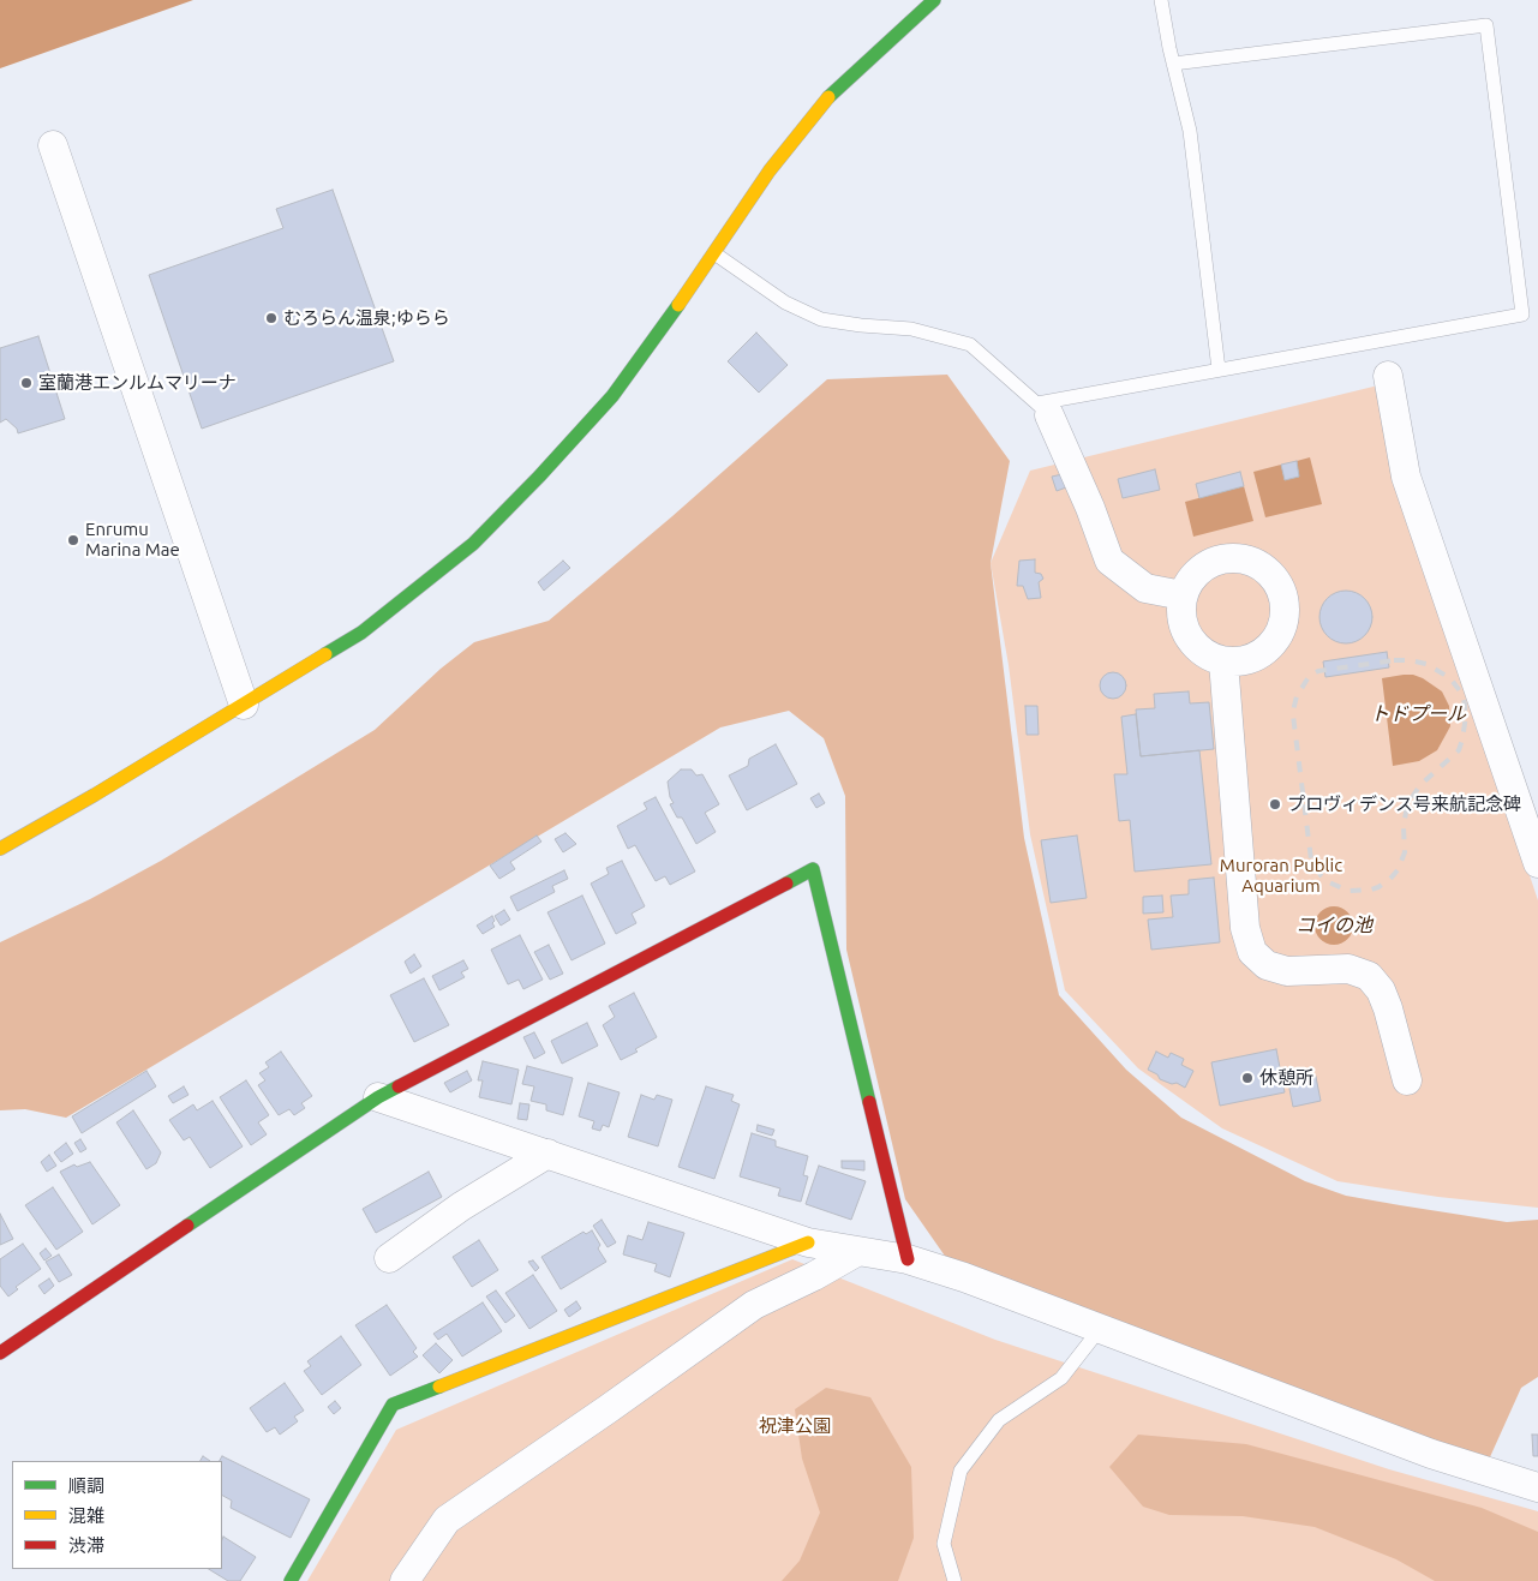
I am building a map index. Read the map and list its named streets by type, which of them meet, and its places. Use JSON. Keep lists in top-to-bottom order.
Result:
{
  "water": ["トドプール", "コイの池"],
  "parks": ["Muroran Public Aquarium", "祝津公園"],
  "places": [
    "むろらん温泉;ゆらら",
    "室蘭港エンルムマリーナ",
    "Enrumu Marina Mae",
    "プロヴィデンス号来航記念碑",
    "休憩所"
  ],
  "legend": ["順調", "混雑", "渋滞"]
}
